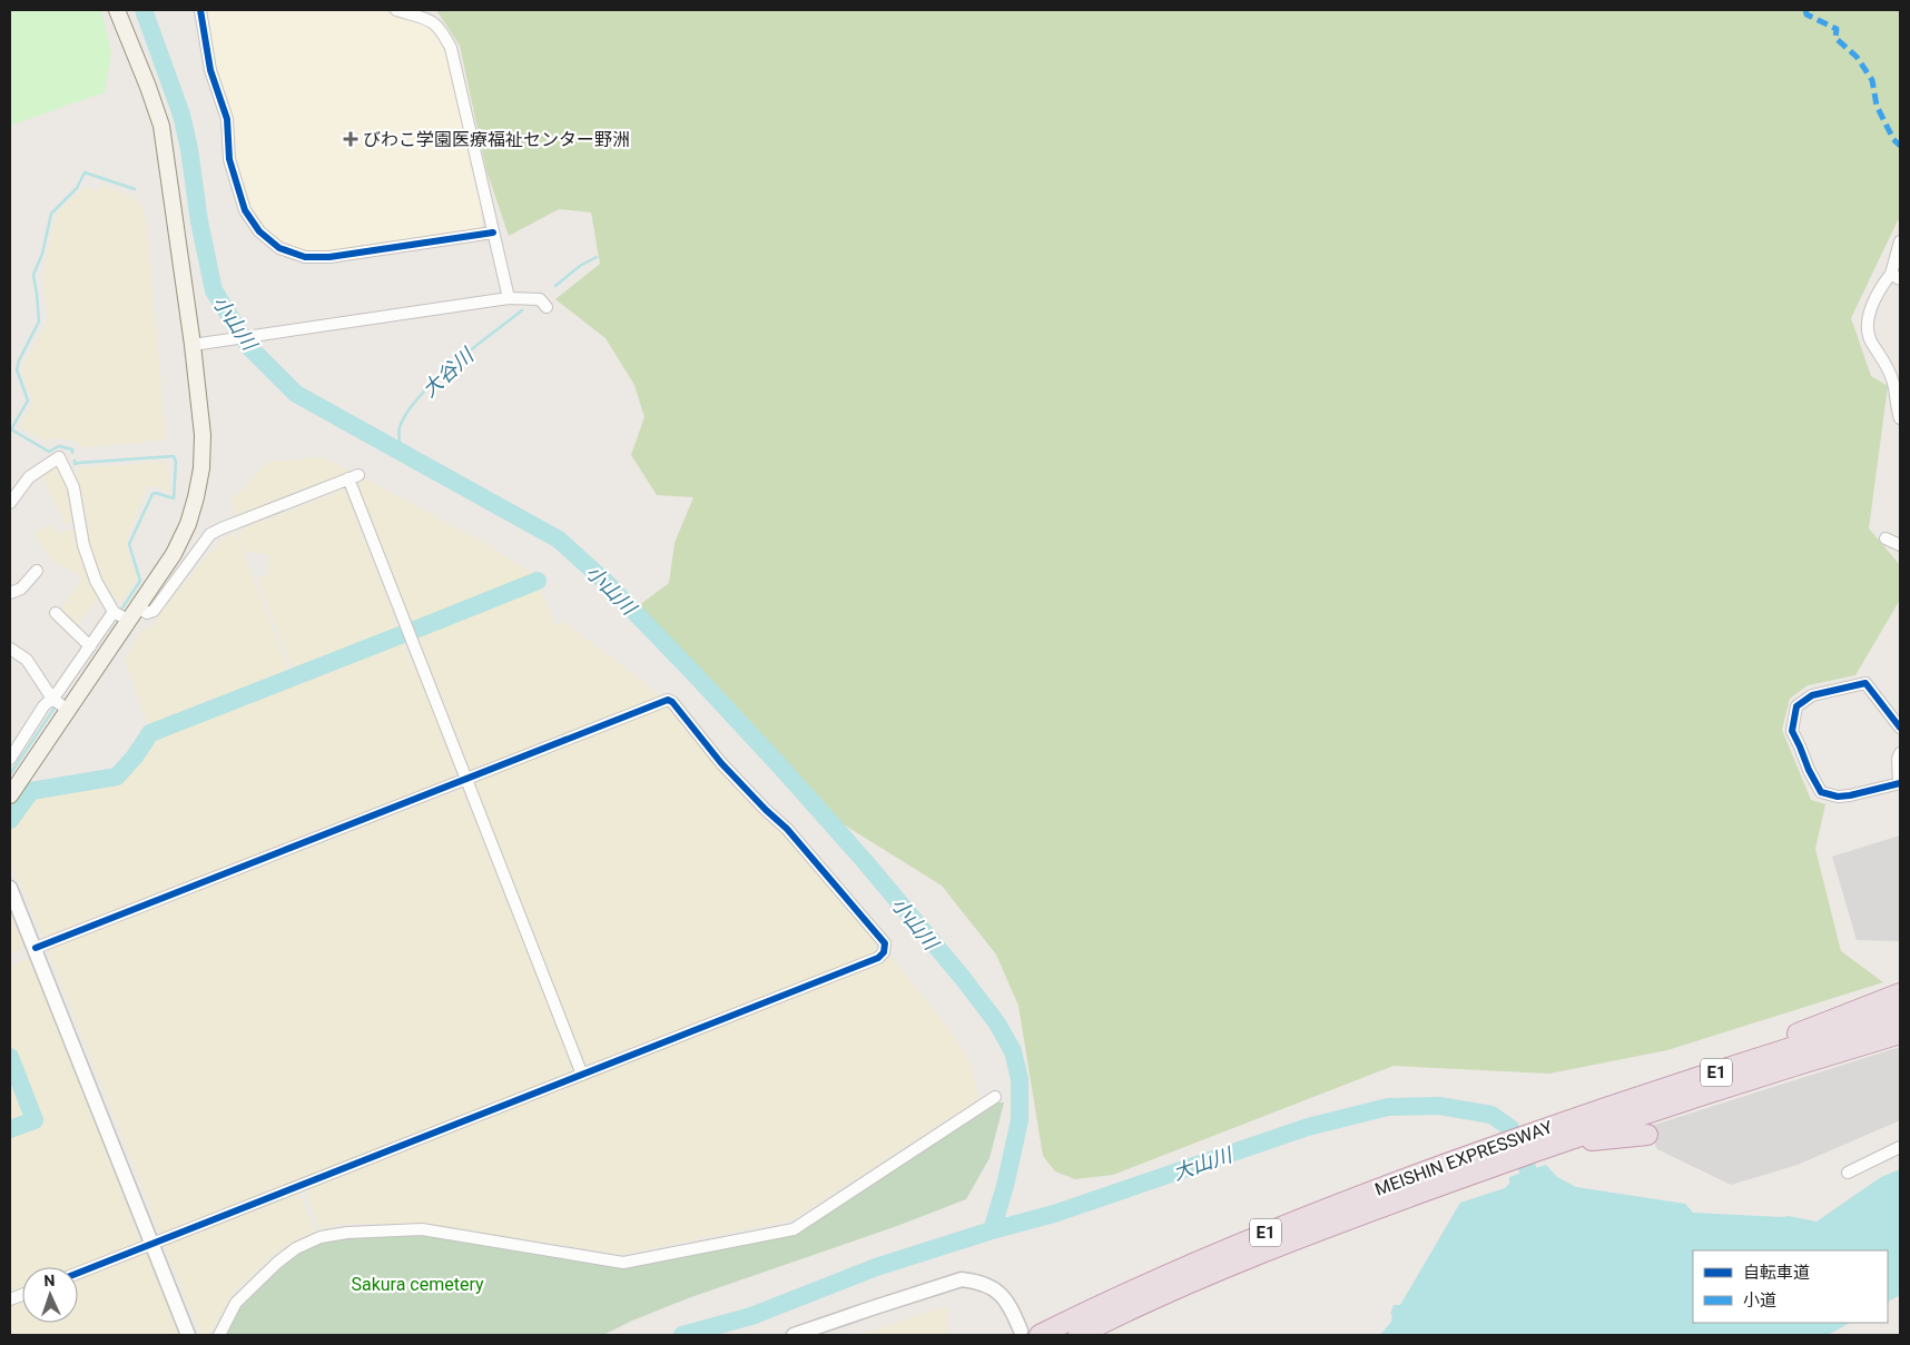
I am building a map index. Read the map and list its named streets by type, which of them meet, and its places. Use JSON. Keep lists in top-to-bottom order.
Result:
{
  "streets": {
    "highway": ["E1", "MEISHIN EXPRESSWAY"]
  },
  "water": ["小山川", "大谷川", "大山川"],
  "parks": ["Sakura cemetery"],
  "places": {
    "health": ["びわこ学園医療福祉センター野洲"]
  },
  "legend": ["自転車道", "小道"],
  "north": "top"
}
